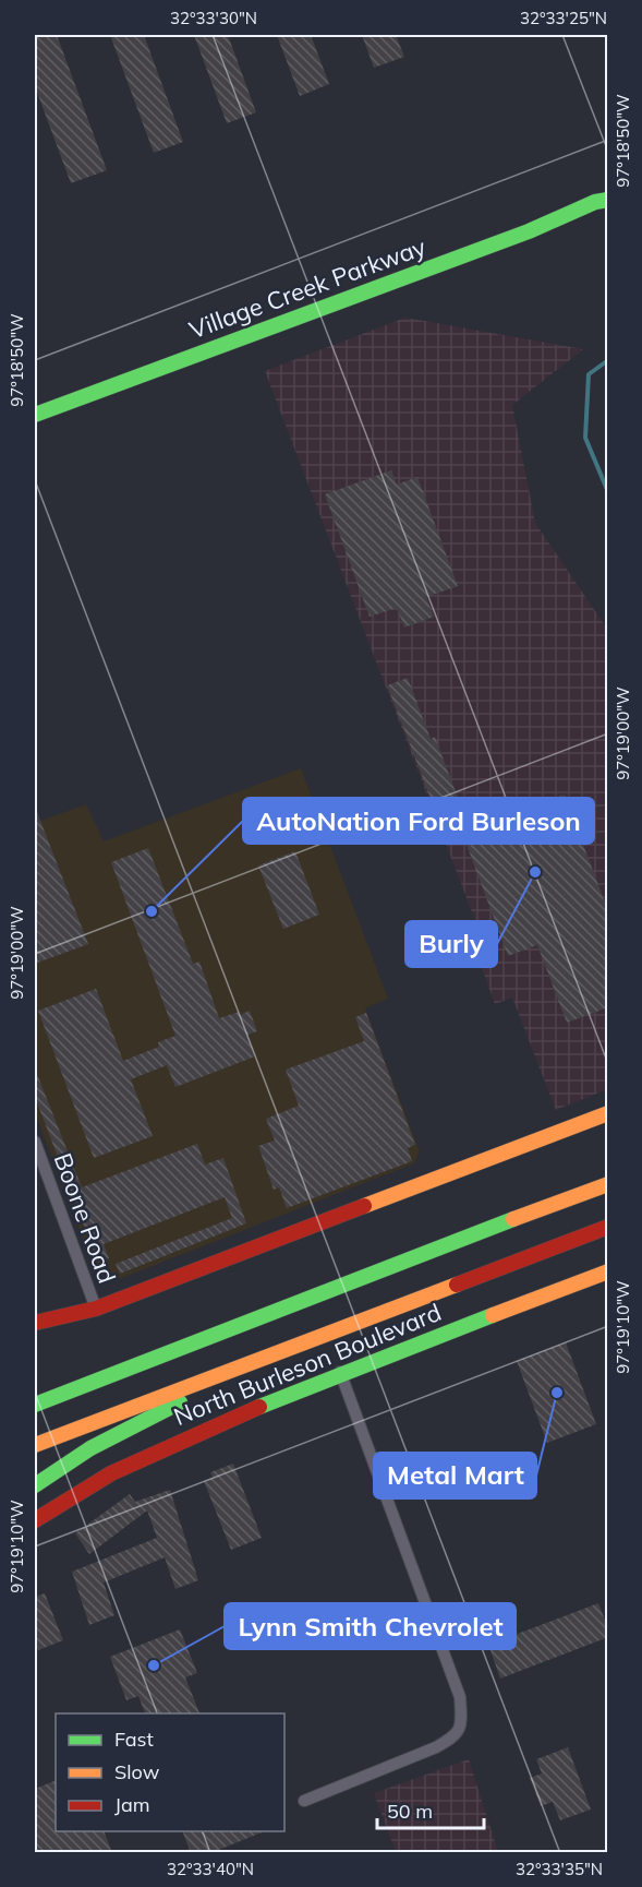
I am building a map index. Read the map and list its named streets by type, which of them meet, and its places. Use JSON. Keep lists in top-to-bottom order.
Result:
{
  "streets": {
    "main road": ["Village Creek Parkway", "North Burleson Boulevard"],
    "street": ["Boone Road"]
  },
  "places": [
    "Burly",
    "AutoNation Ford Burleson",
    "Metal Mart",
    "Lynn Smith Chevrolet"
  ],
  "legend": ["Fast", "Slow", "Jam"],
  "scale_bar": "50 m",
  "coordinates": [
    "32°33'30\"N",
    "32°33'25\"N",
    "97°18'50\"W",
    "97°19'00\"W",
    "97°19'10\"W",
    "32°33'40\"N",
    "32°33'35\"N"
  ]
}
